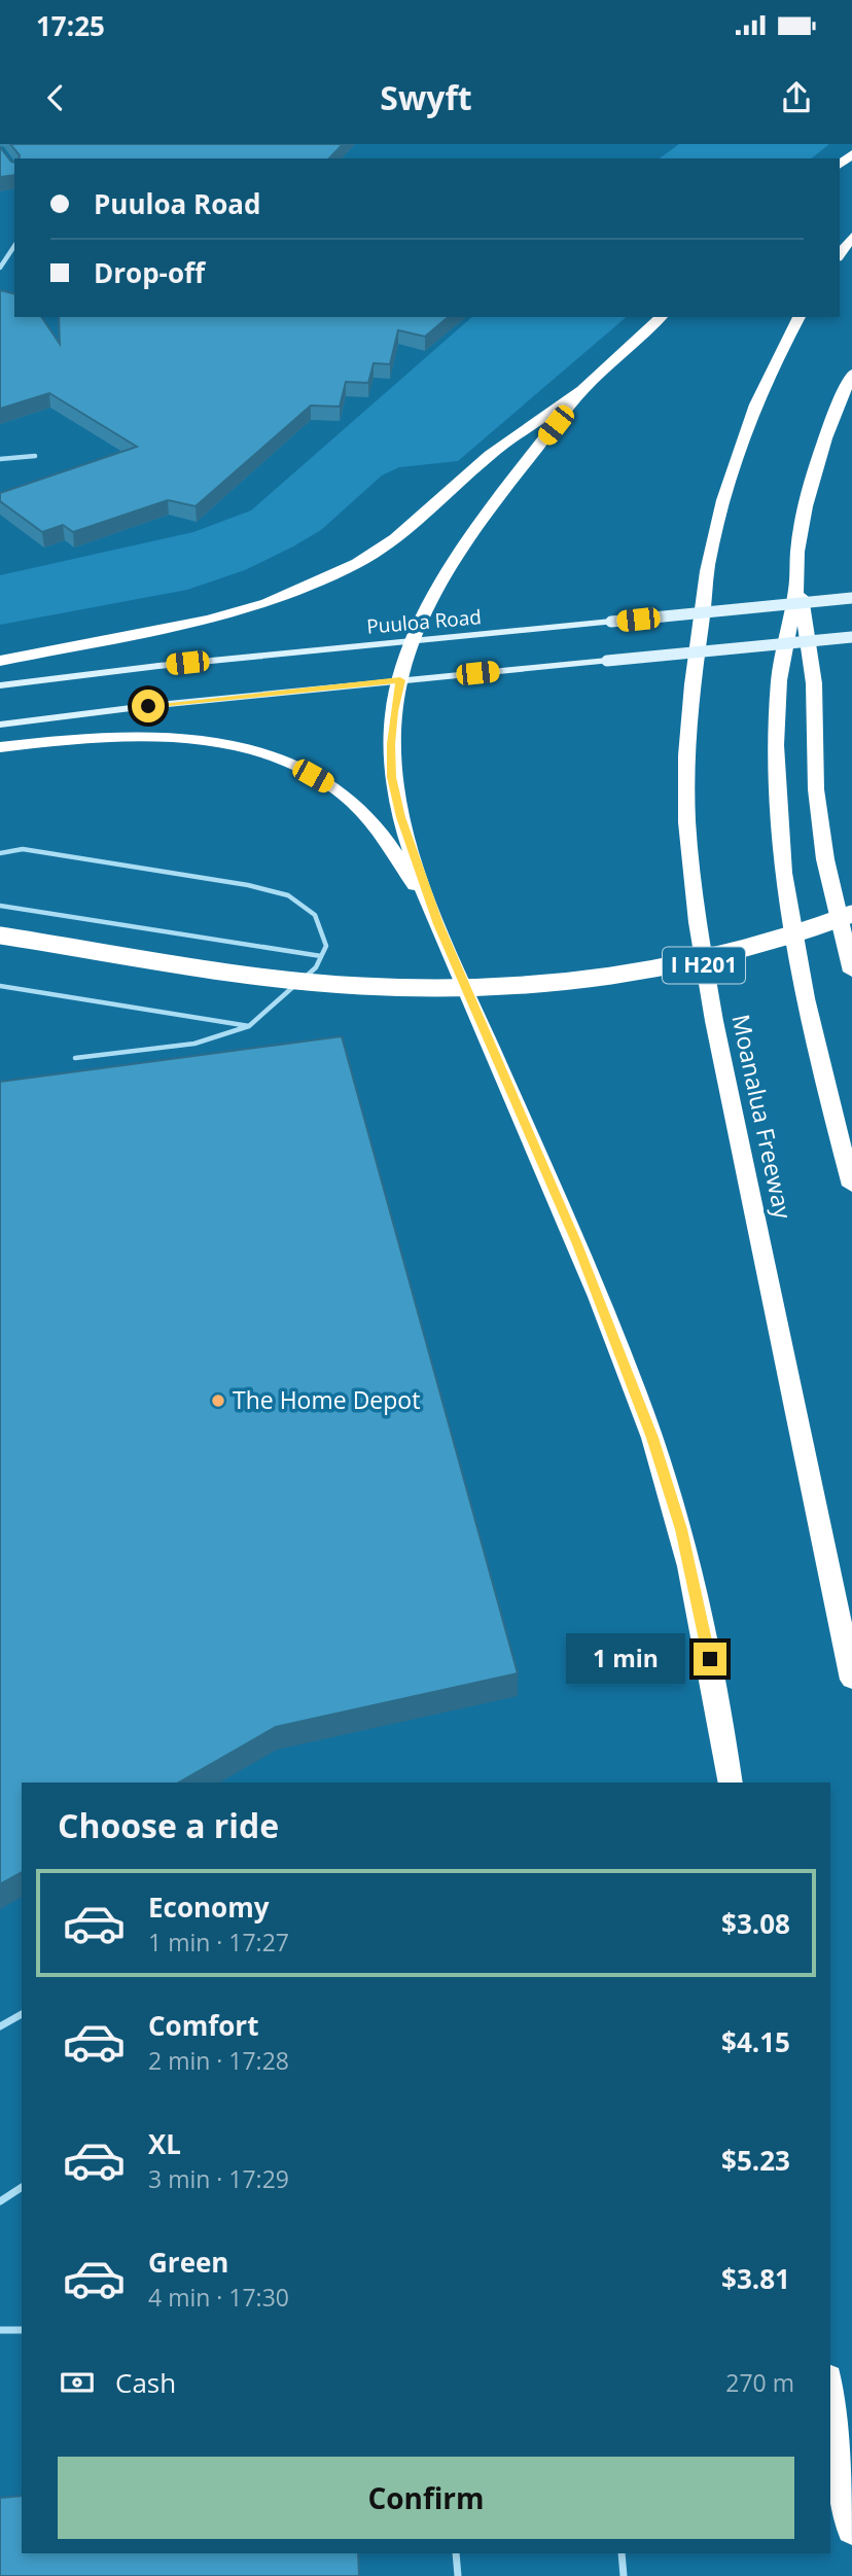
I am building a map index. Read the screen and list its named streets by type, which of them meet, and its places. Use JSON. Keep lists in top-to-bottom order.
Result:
{
  "streets": {
    "highway": ["I H201", "Moanalua Freeway"],
    "main road": ["Puuloa Road"]
  },
  "places": ["The Home Depot"],
  "page": {
    "status": "17:25",
    "header": "Swyft",
    "banner": ["Puuloa Road", "Drop-off"],
    "bubble": "1 min",
    "heading": "Choose a ride",
    "list": [
      {
        "name": "Economy",
        "note": "1 min · 17:27",
        "value": "$3.08"
      },
      {
        "name": "Comfort",
        "note": "2 min · 17:28",
        "value": "$4.15"
      },
      {
        "name": "XL",
        "note": "3 min · 17:29",
        "value": "$5.23"
      },
      {
        "name": "Green",
        "note": "4 min · 17:30",
        "value": "$3.81"
      }
    ],
    "pay": ["Cash", "270 m"],
    "buttons": "Confirm"
  }
}
